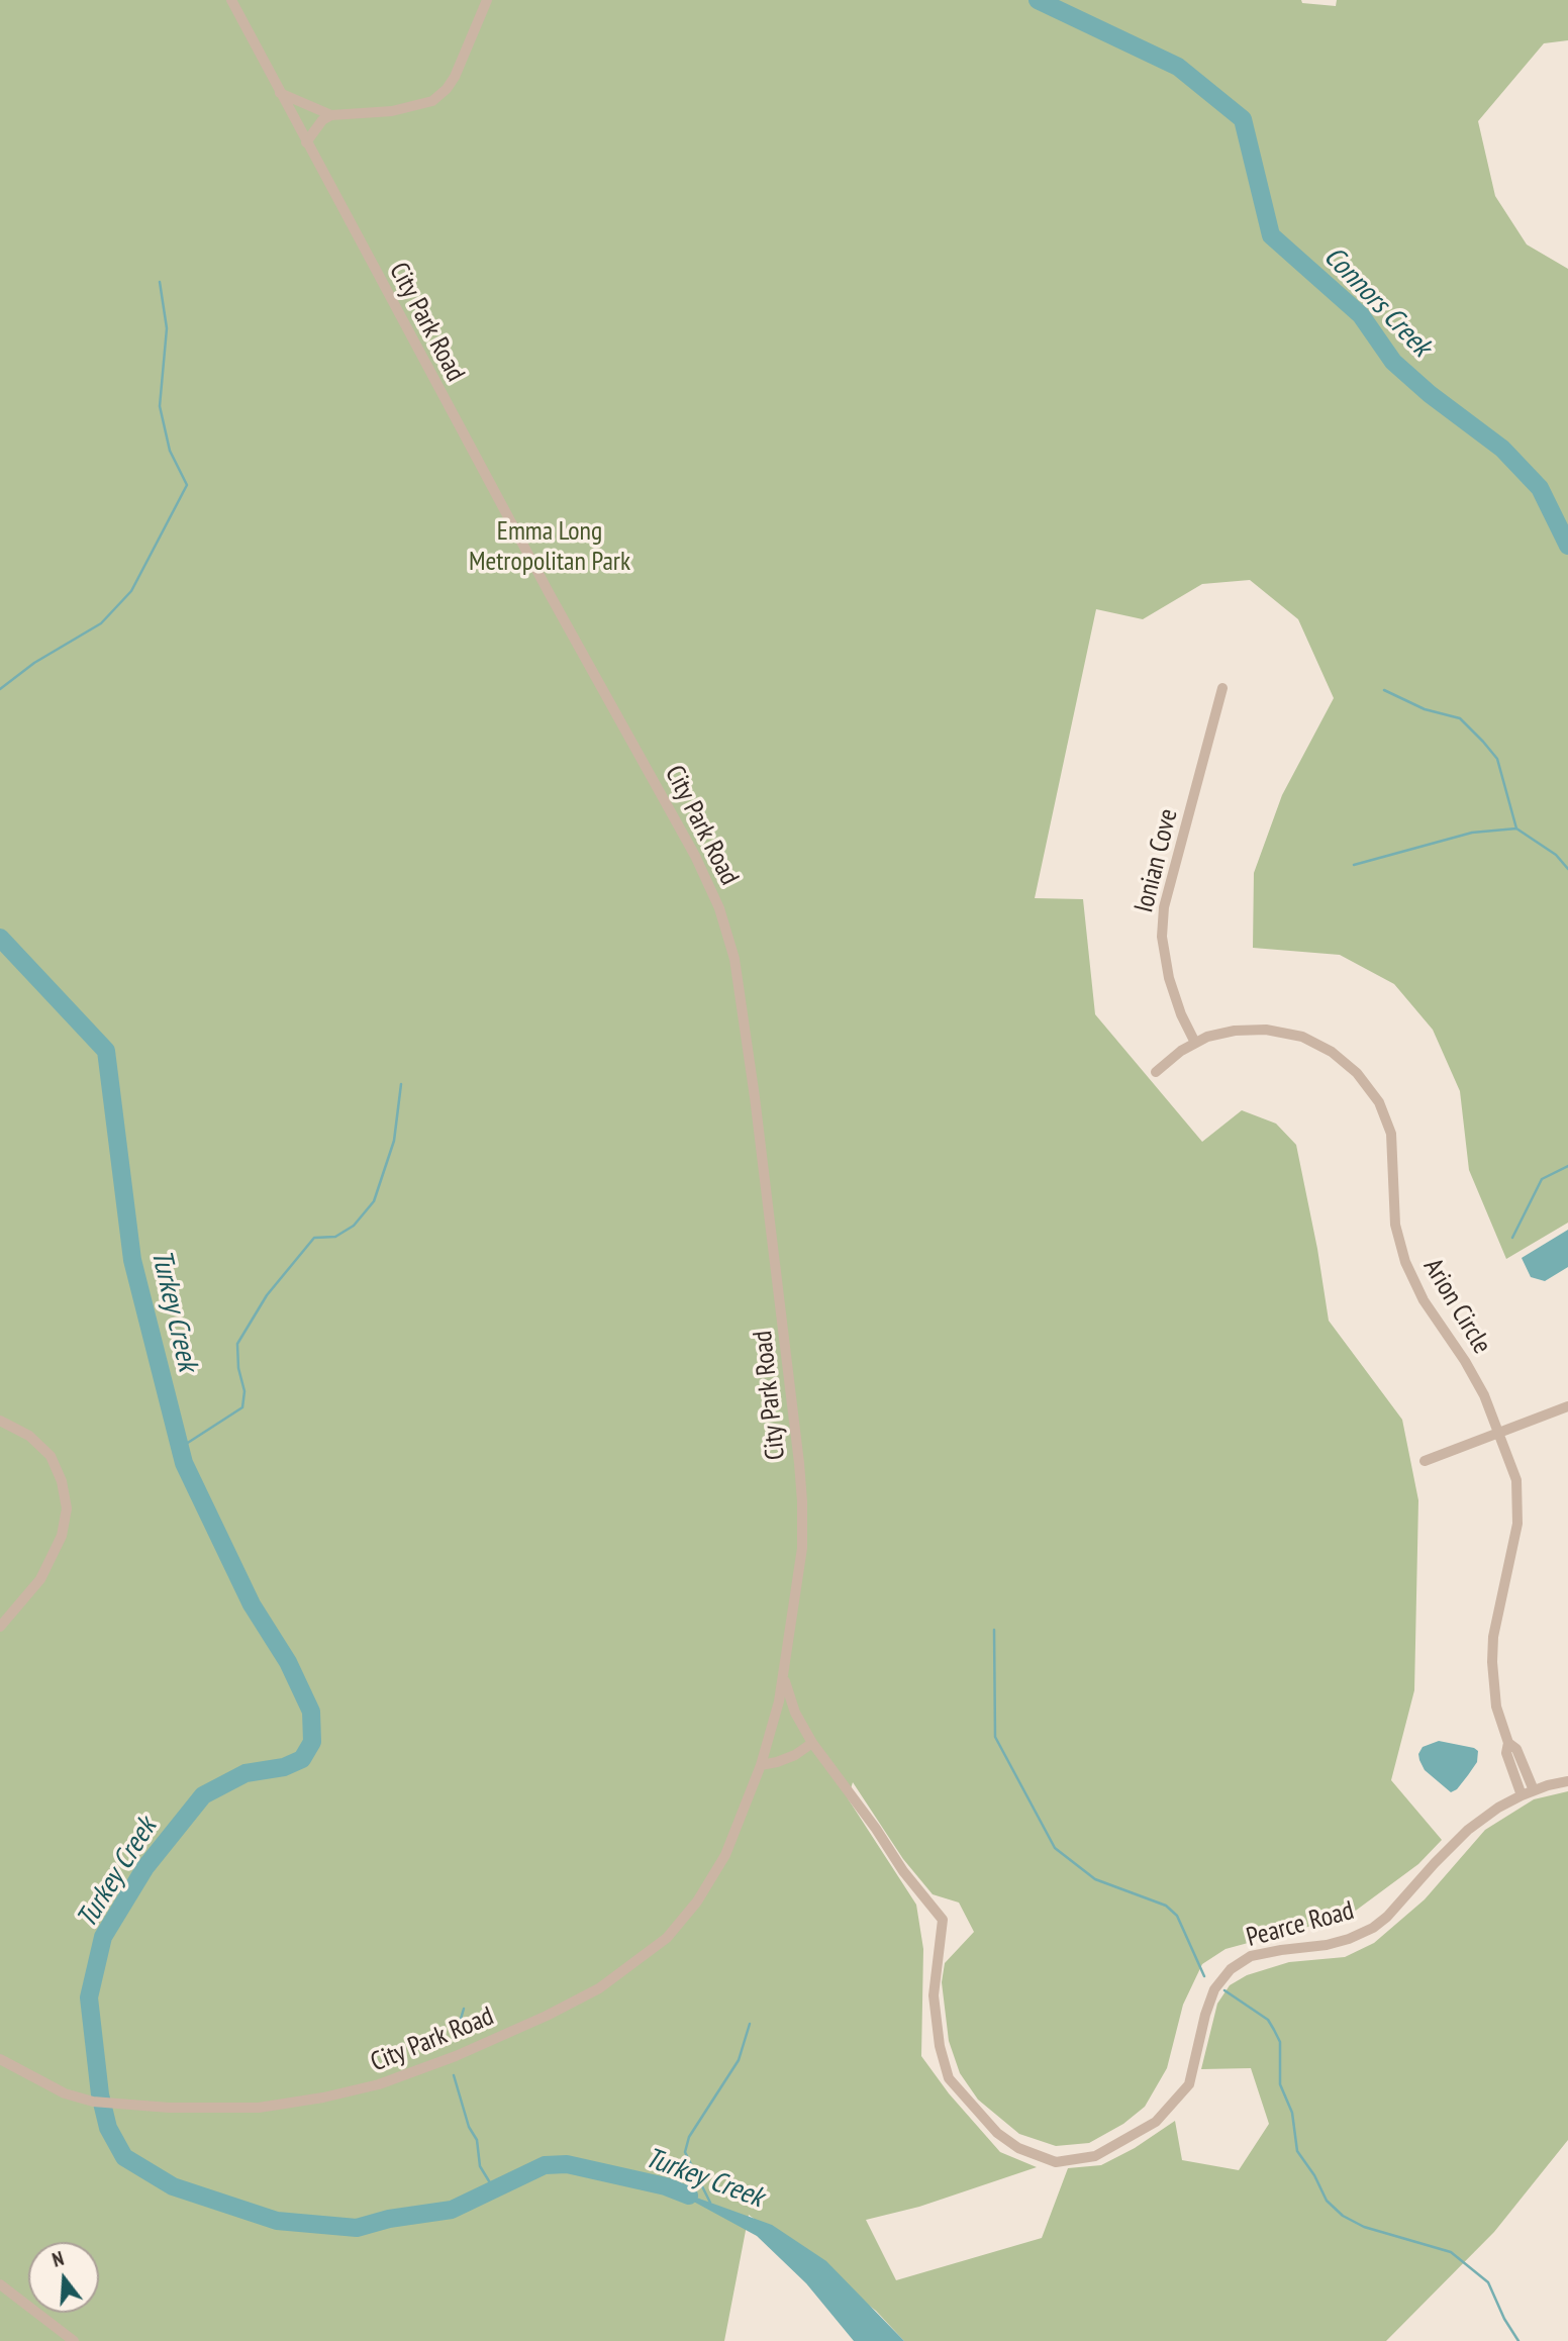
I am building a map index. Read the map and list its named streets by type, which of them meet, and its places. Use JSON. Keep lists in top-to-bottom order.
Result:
{
  "streets": {
    "street": [
      "City Park Road",
      "Ionian Cove",
      "Arion Circle",
      "Pearce Road"
    ]
  },
  "crossings": [
    ["City Park Road", "Pearce Road"],
    ["Ionian Cove", "Arion Circle"],
    ["Arion Circle", "Pearce Road"]
  ],
  "water": ["Connors Creek", "Turkey Creek"],
  "parks": ["Emma Long Metropolitan Park"],
  "north": "top"
}
